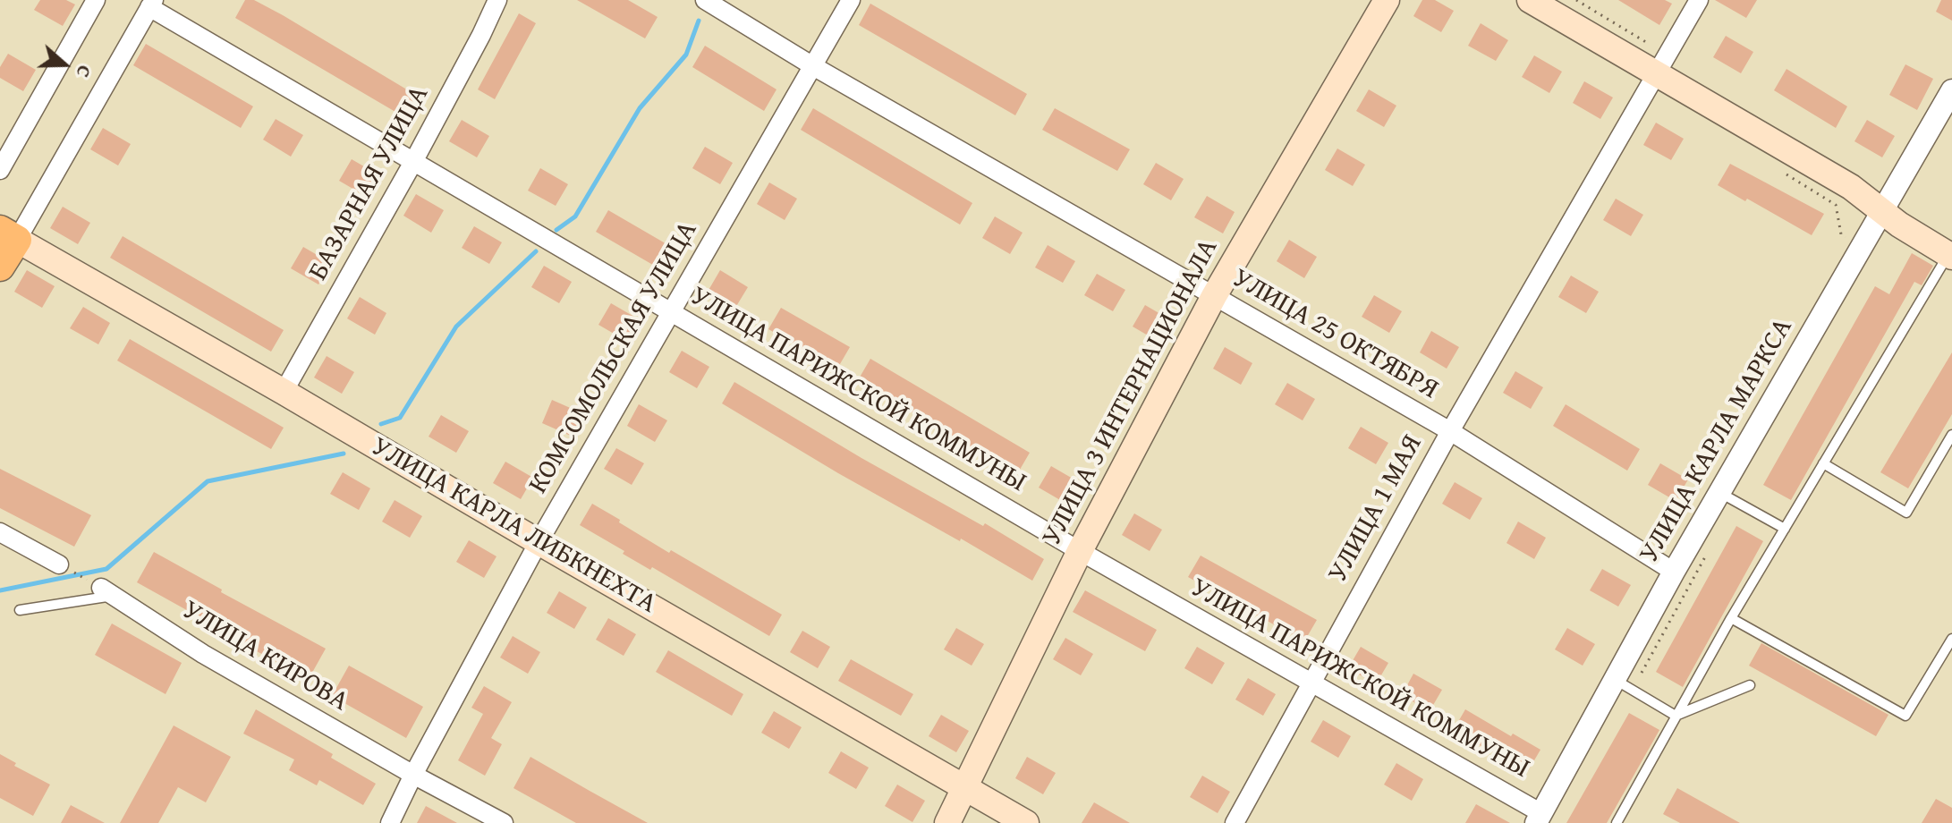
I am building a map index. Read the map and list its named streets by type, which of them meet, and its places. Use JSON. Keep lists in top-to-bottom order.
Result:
{
  "streets": {
    "main road": ["УЛИЦА 3 ИНТЕРНАЦИОНАЛА", "УЛИЦА КАРЛА ЛИБКНЕХТА"],
    "street": [
      "БАЗАРНАЯ УЛИЦА",
      "УЛИЦА 25 ОКТЯБРЯ",
      "КОМСОМОЛЬСКАЯ УЛИЦА",
      "УЛИЦА ПАРИЖСКОЙ КОММУНЫ",
      "УЛИЦА КАРЛА МАРКСА",
      "УЛИЦА 1 МАЯ",
      "УЛИЦА КИРОВА"
    ]
  },
  "crossings": [
    ["БАЗАРНАЯ УЛИЦА", "УЛИЦА ПАРИЖСКОЙ КОММУНЫ"],
    ["БАЗАРНАЯ УЛИЦА", "УЛИЦА КАРЛА ЛИБКНЕХТА"],
    ["УЛИЦА 25 ОКТЯБРЯ", "КОМСОМОЛЬСКАЯ УЛИЦА"],
    ["УЛИЦА 25 ОКТЯБРЯ", "УЛИЦА 3 ИНТЕРНАЦИОНАЛА"],
    ["УЛИЦА 25 ОКТЯБРЯ", "УЛИЦА КАРЛА МАРКСА"],
    ["УЛИЦА 25 ОКТЯБРЯ", "УЛИЦА 1 МАЯ"],
    ["КОМСОМОЛЬСКАЯ УЛИЦА", "УЛИЦА ПАРИЖСКОЙ КОММУНЫ"],
    ["КОМСОМОЛЬСКАЯ УЛИЦА", "УЛИЦА КАРЛА ЛИБКНЕХТА"],
    ["КОМСОМОЛЬСКАЯ УЛИЦА", "УЛИЦА КИРОВА"],
    ["УЛИЦА ПАРИЖСКОЙ КОММУНЫ", "УЛИЦА 3 ИНТЕРНАЦИОНАЛА"],
    ["УЛИЦА ПАРИЖСКОЙ КОММУНЫ", "УЛИЦА КАРЛА МАРКСА"],
    ["УЛИЦА ПАРИЖСКОЙ КОММУНЫ", "УЛИЦА 1 МАЯ"],
    ["УЛИЦА 3 ИНТЕРНАЦИОНАЛА", "УЛИЦА КАРЛА ЛИБКНЕХТА"]
  ],
  "north": "right"
}
